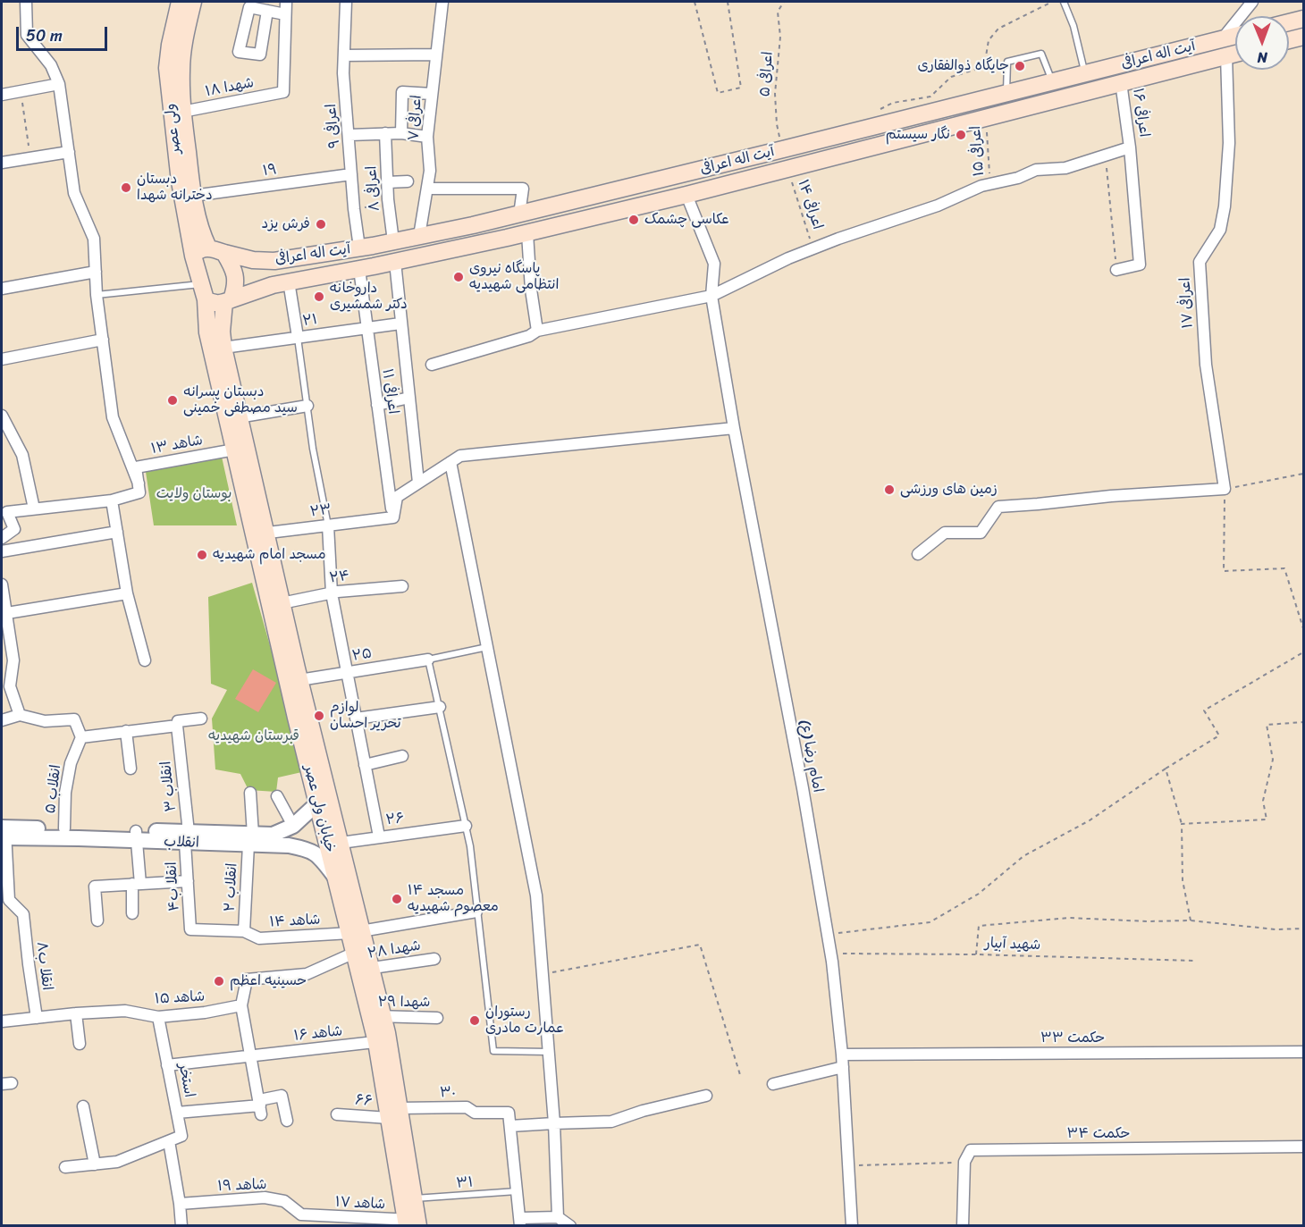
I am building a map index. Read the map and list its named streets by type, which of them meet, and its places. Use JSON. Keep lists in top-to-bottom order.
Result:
{
  "streets": {
    "main road": ["آیت اله اعرافی", "ولی عصر", "خیابان ولی عصر"],
    "street": [
      "شهدا ۱۸",
      "اعرافی ۱۶",
      "اعرافی ۷",
      "اعرافی ۹",
      "۱۹",
      "اعرافی ۸",
      "اعرافی ۱۷",
      "۲۱",
      "اعرافی ۱۱",
      "شاهد ۱۳",
      "۲۳",
      "۲۴",
      "۲۵",
      "امام رضا (ع)",
      "انقلاب ۳",
      "انقلاب ۵",
      "۲۶",
      "انقلاب",
      "انقلا ب۴",
      "انقلاب ۲",
      "شاهد ۱۴",
      "شهدا ۲۸",
      "انقلا ب۸",
      "شاهد ۱۵",
      "شهدا ۲۹",
      "شاهد ۱۶",
      "حکمت ۳۳",
      "استخر",
      "۳۰",
      "۶۶",
      "حکمت ۳۴",
      "شاهد ۱۹",
      "شاهد ۱۷"
    ],
    "lane": ["۳۱"],
    "path": [
      "اعرافی ۵",
      "اعرافی ۱۵",
      "اعرافی ۱۴",
      "شهید آبیار"
    ]
  },
  "crossings": [
    ["آیت اله اعرافی", "اعرافی ۵"],
    ["آیت اله اعرافی", "اعرافی ۱۶"],
    ["آیت اله اعرافی", "اعرافی ۷"],
    ["آیت اله اعرافی", "اعرافی ۹"],
    ["آیت اله اعرافی", "ولی عصر"],
    ["آیت اله اعرافی", "اعرافی ۱۵"],
    ["آیت اله اعرافی", "اعرافی ۸"],
    ["آیت اله اعرافی", "اعرافی ۱۴"],
    ["آیت اله اعرافی", "اعرافی ۱۷"],
    ["آیت اله اعرافی", "اعرافی ۱۱"],
    ["آیت اله اعرافی", "امام رضا (ع)"],
    ["آیت اله اعرافی", "خیابان ولی عصر"],
    ["شهدا ۱۸", "ولی عصر"],
    ["اعرافی ۹", "۱۹"],
    ["ولی عصر", "۱۹"],
    ["ولی عصر", "خیابان ولی عصر"],
    ["۲۱", "اعرافی ۱۱"],
    ["۲۱", "خیابان ولی عصر"],
    ["اعرافی ۱۱", "۲۳"],
    ["شاهد ۱۳", "خیابان ولی عصر"],
    ["۲۳", "خیابان ولی عصر"],
    ["۲۴", "خیابان ولی عصر"],
    ["۲۵", "خیابان ولی عصر"],
    ["امام رضا (ع)", "شهید آبیار"],
    ["امام رضا (ع)", "حکمت ۳۳"],
    ["انقلاب ۳", "انقلاب"],
    ["انقلاب ۳", "انقلا ب۴"],
    ["انقلاب ۵", "انقلاب"],
    ["خیابان ولی عصر", "۲۶"],
    ["خیابان ولی عصر", "انقلاب"],
    ["خیابان ولی عصر", "شاهد ۱۴"],
    ["خیابان ولی عصر", "شهدا ۲۸"],
    ["خیابان ولی عصر", "شهدا ۲۹"],
    ["خیابان ولی عصر", "شاهد ۱۶"],
    ["خیابان ولی عصر", "۳۰"],
    ["خیابان ولی عصر", "۶۶"],
    ["خیابان ولی عصر", "۳۱"],
    ["خیابان ولی عصر", "شاهد ۱۷"],
    ["انقلاب", "انقلا ب۴"],
    ["انقلاب", "انقلاب ۲"],
    ["انقلاب", "انقلا ب۸"],
    ["انقلا ب۴", "شاهد ۱۴"],
    ["انقلاب ۲", "شاهد ۱۴"],
    ["انقلا ب۸", "شاهد ۱۵"],
    ["شاهد ۱۵", "استخر"],
    ["شاهد ۱۶", "استخر"],
    ["۳۰", "۶۶"],
    ["شاهد ۱۹", "شاهد ۱۷"]
  ],
  "parks": ["بوستان ولایت", "قبرستان شهیدیه"],
  "places": [
    "جایگاه ذوالفقاری",
    "نگار سیستم",
    "دبستان دخترانه شهدا",
    "عکاسی چشمک",
    "فرش یزد",
    "پاسگاه نیروی انتظامی شهیدیه",
    "داروخانه دکتر شمشیری",
    "دبستان پسرانه سید مصطفی خمینی",
    "زمین های ورزشی",
    "مسجد امام شهیدیه",
    "لوازم تحریر احسان",
    "مسجد ۱۴ معصوم شهیدیه",
    "حسینیه اعظم",
    "رستوران عمارت مادری"
  ],
  "scale_bar": "50 m",
  "north": "bottom"
}
